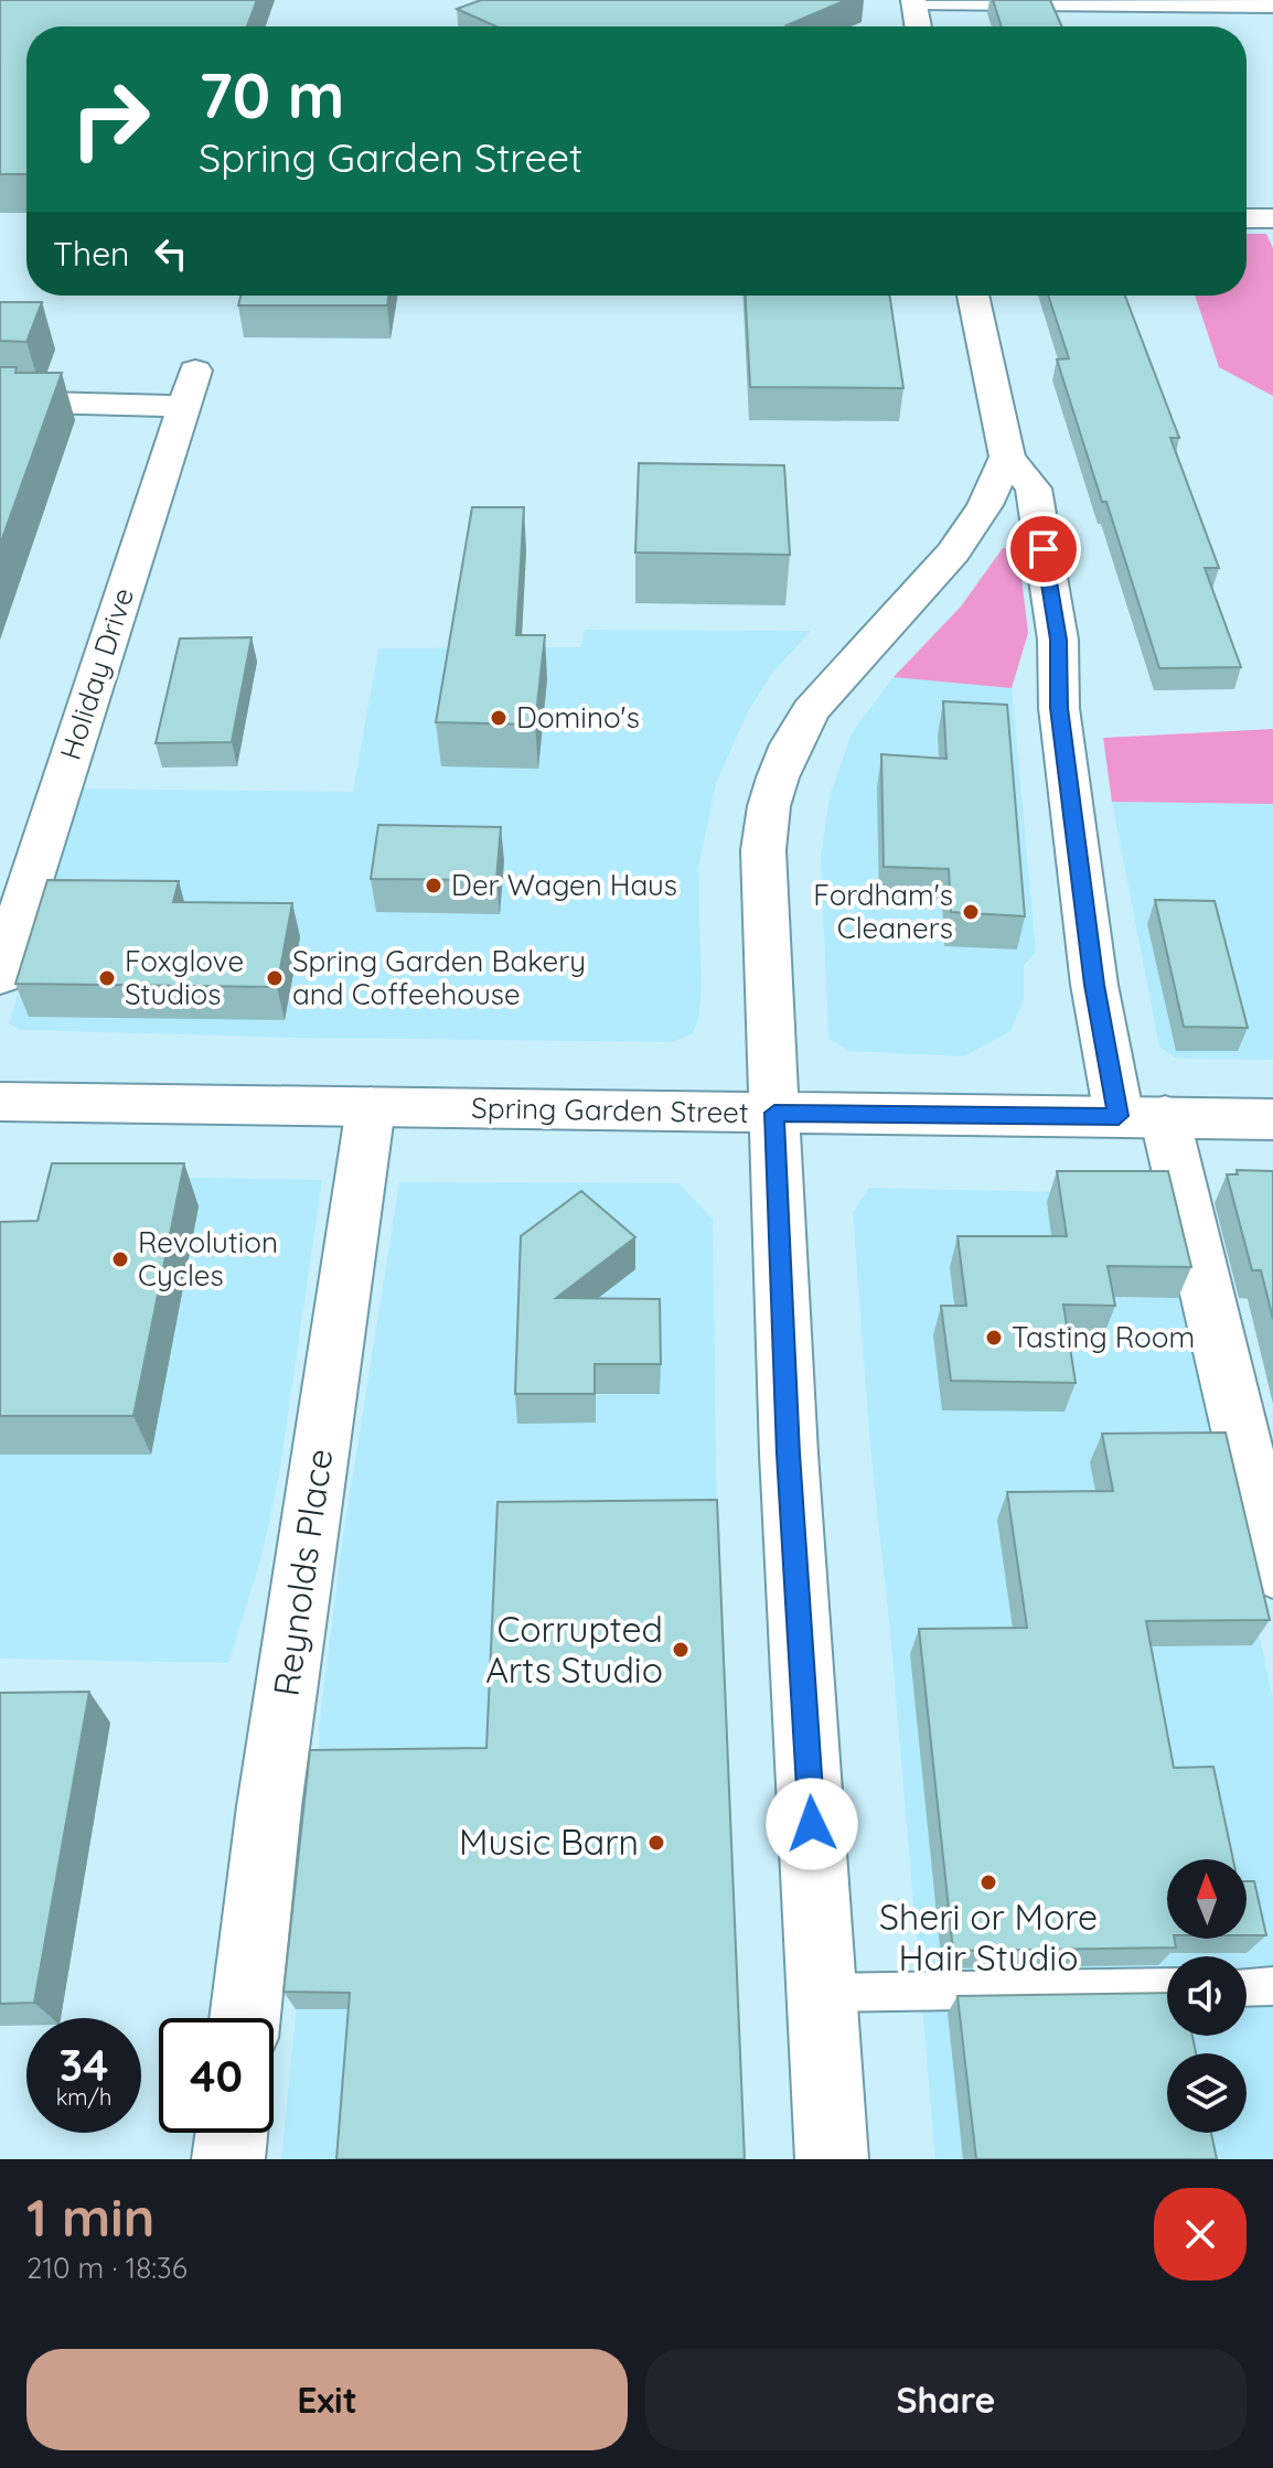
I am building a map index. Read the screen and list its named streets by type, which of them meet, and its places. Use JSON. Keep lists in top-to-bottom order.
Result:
{
  "streets": {
    "street": ["Holiday Drive", "Spring Garden Street", "Reynolds Place"]
  },
  "crossings": [
    ["Spring Garden Street", "Reynolds Place"]
  ],
  "places": [
    "Domino's",
    "Der Wagen Haus",
    "Fordham's Cleaners",
    "Foxglove Studios",
    "Spring Garden Bakery and Coffeehouse",
    "Revolution Cycles",
    "Tasting Room",
    "Corrupted Arts Studio",
    "Music Barn",
    "Sheri or More Hair Studio"
  ],
  "north": "top",
  "page": {
    "turn": ["70 m", "Spring Garden Street"],
    "then": "Then",
    "speed": "34 km/h",
    "limit": "40",
    "heading": ["1 min", "210 m · 18:36"],
    "buttons": ["Exit", "Share"]
  }
}
